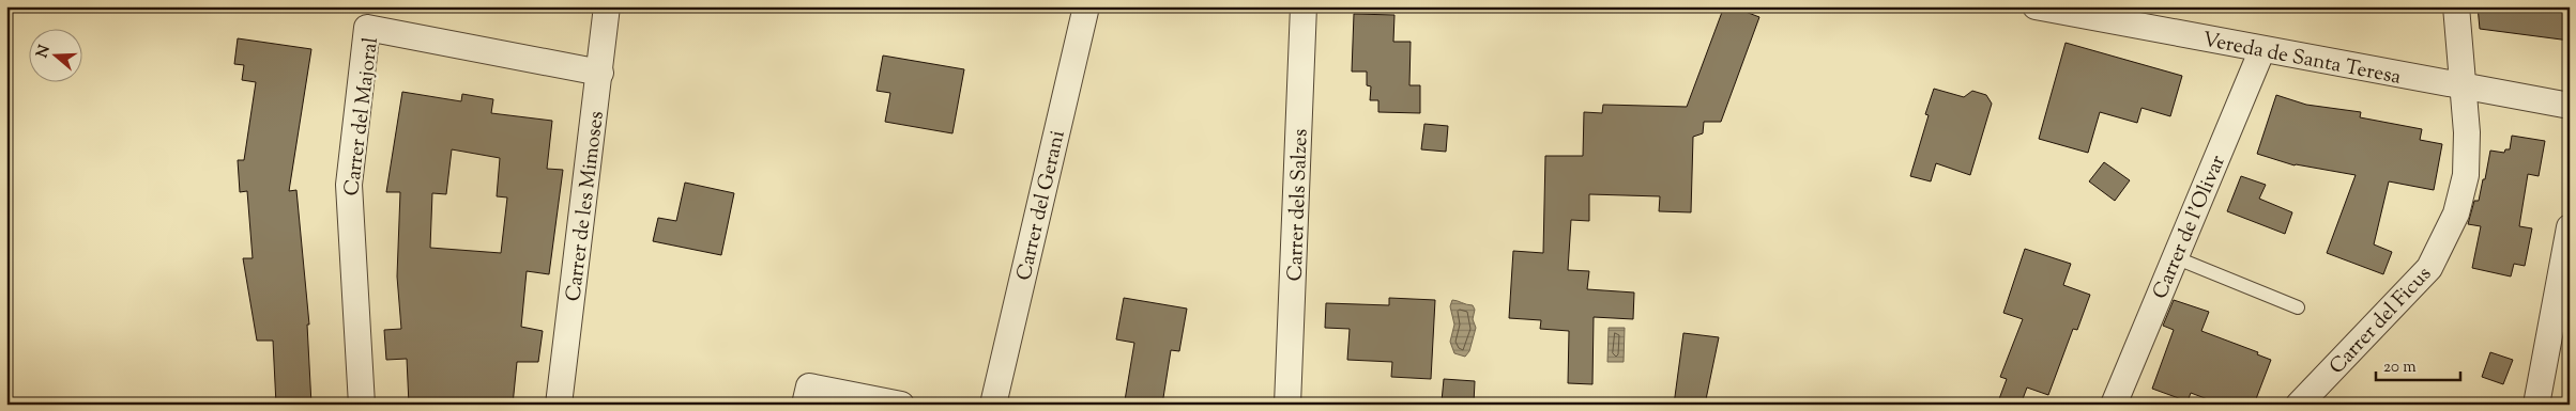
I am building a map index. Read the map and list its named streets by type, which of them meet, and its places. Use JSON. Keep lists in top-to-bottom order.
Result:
{
  "streets": {
    "street": [
      "Vereda de Santa Teresa",
      "Carrer del Majoral",
      "Carrer del Gerani",
      "Carrer dels Salzes",
      "Carrer de les Mimoses",
      "Carrer de l'Olivar",
      "Carrer del Ficus"
    ]
  },
  "crossings": [
    ["Vereda de Santa Teresa", "Carrer de l'Olivar"],
    ["Vereda de Santa Teresa", "Carrer del Ficus"],
    ["Carrer del Majoral", "Carrer de les Mimoses"]
  ],
  "scale_bar": "20 m",
  "north": "left"
}
